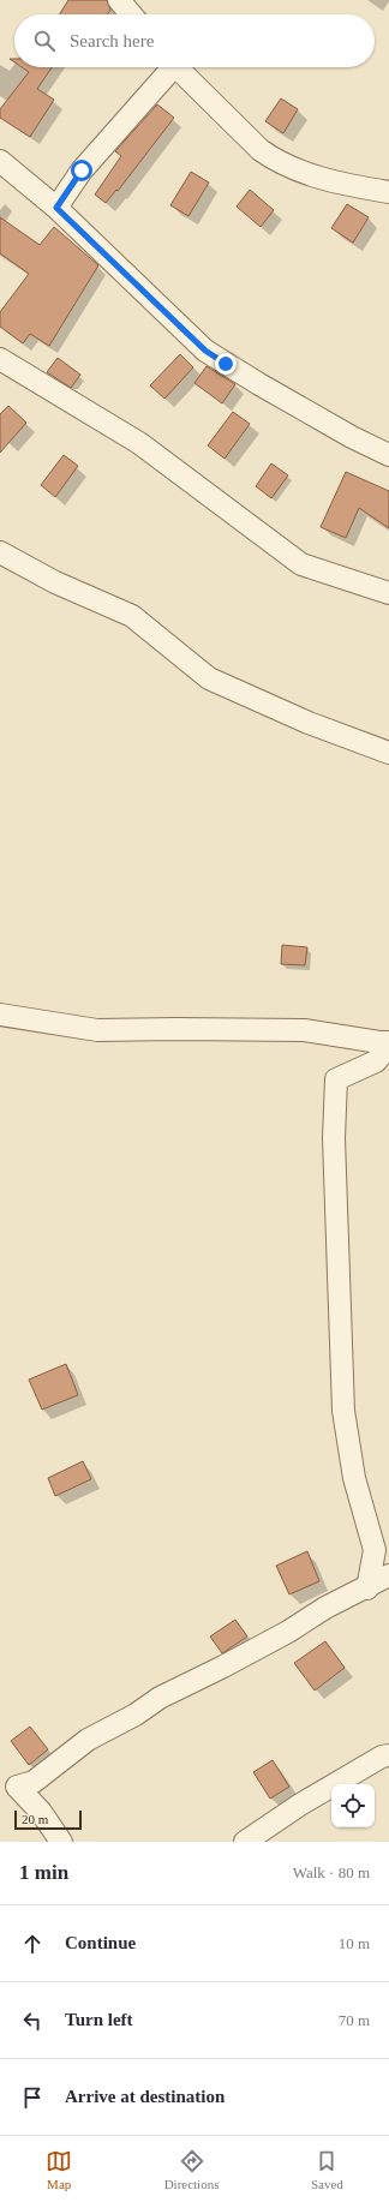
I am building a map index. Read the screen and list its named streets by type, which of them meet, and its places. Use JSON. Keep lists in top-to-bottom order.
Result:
{
  "scale_bar": "20 m",
  "page": {
    "search": "Search here",
    "scale": "20 m",
    "heading": ["1 min", "Walk · 80 m"],
    "list": [
      ["Continue", "10 m"],
      ["Turn left", "70 m"],
      "Arrive at destination"
    ],
    "nav": ["Map", "Directions", "Saved"]
  }
}
